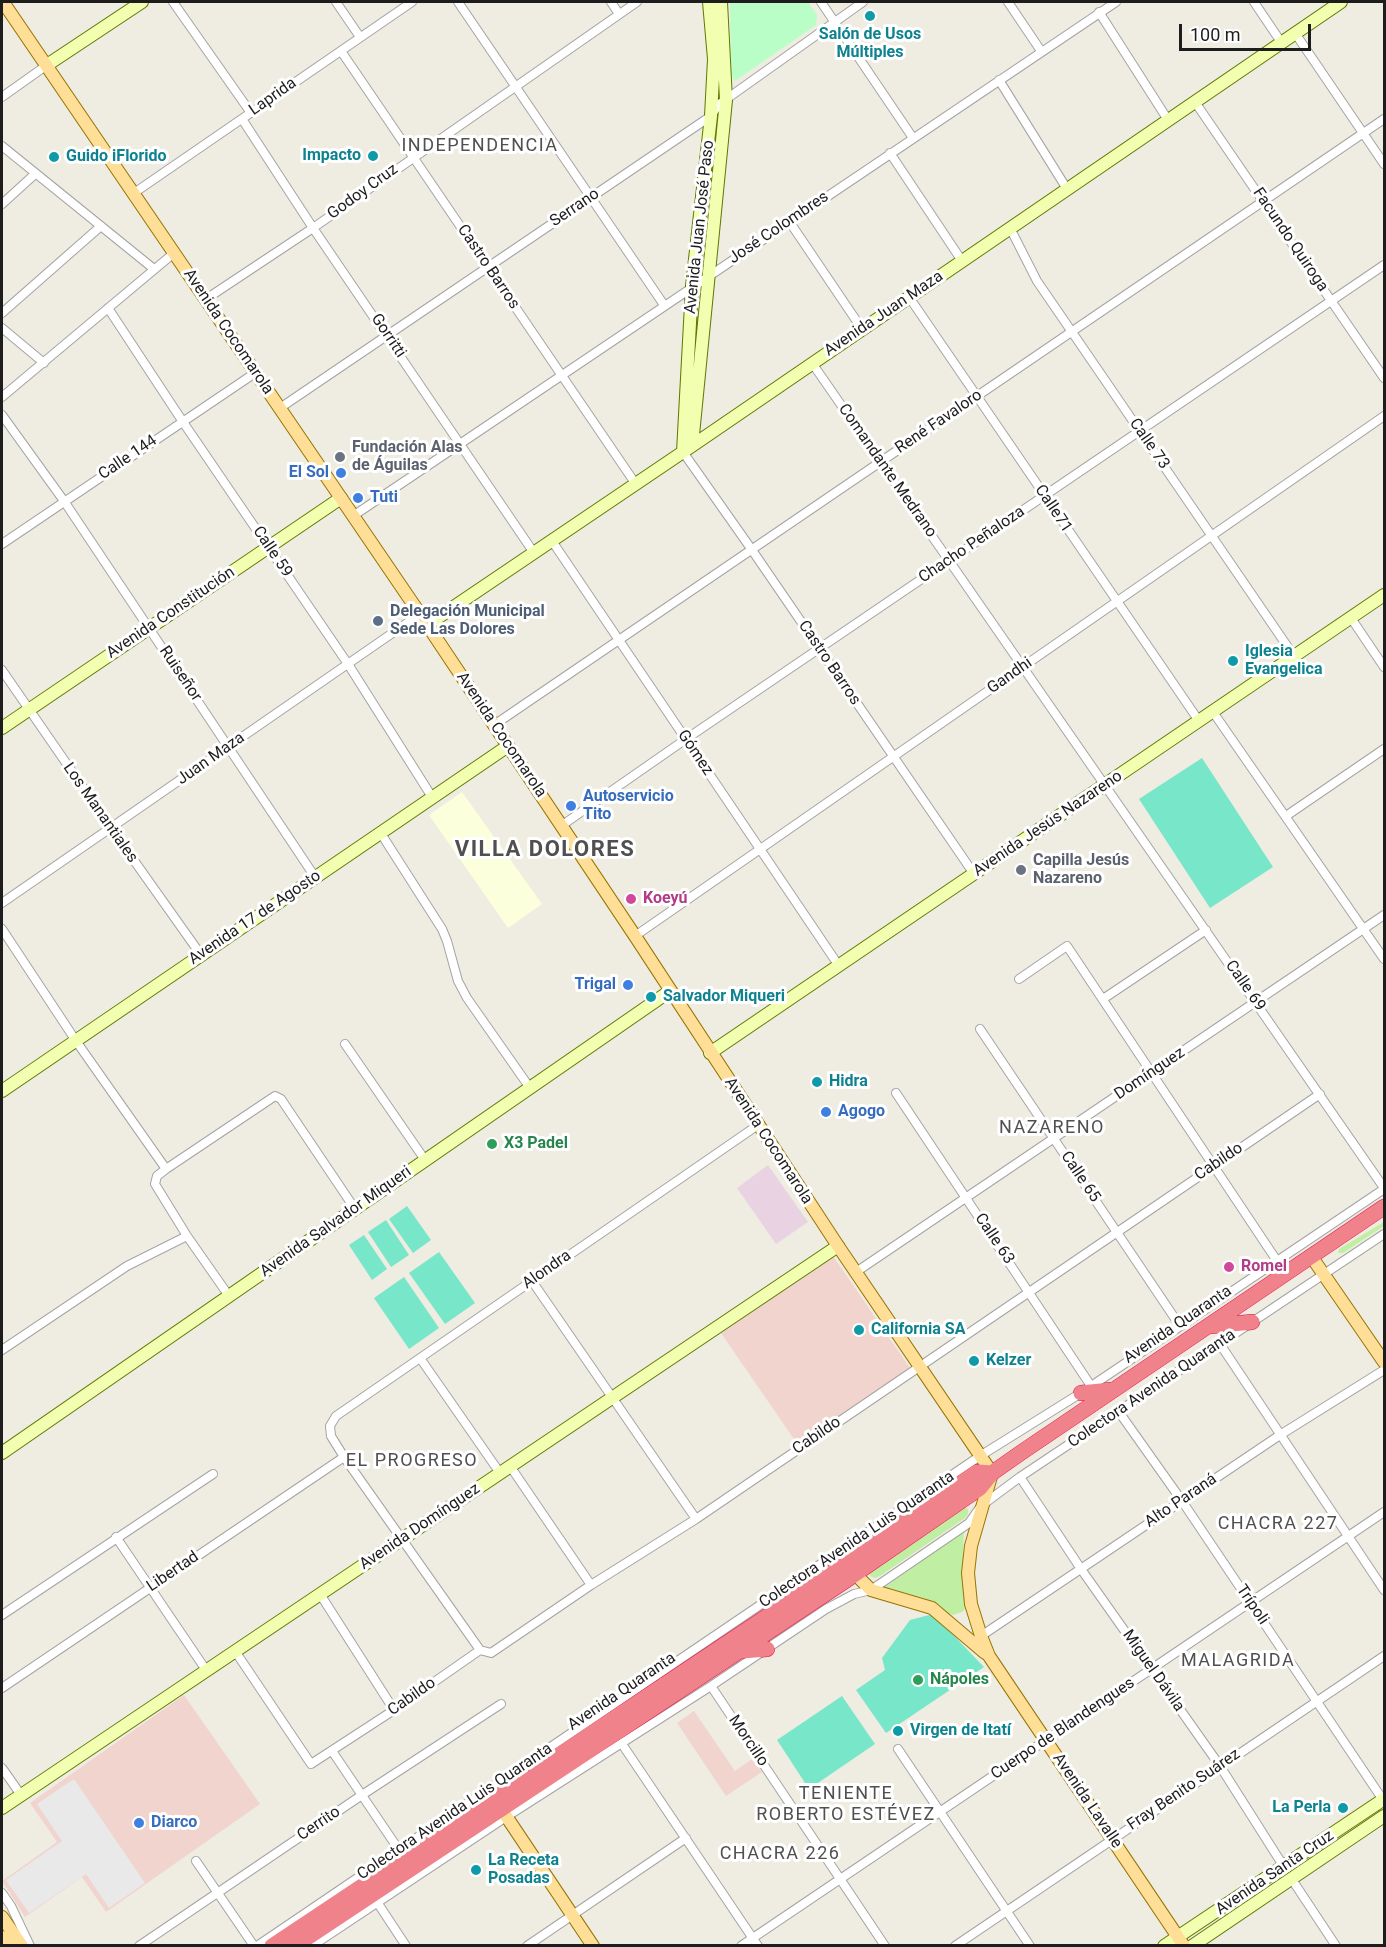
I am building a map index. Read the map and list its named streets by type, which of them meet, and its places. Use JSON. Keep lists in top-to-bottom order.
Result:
{
  "streets": {
    "highway": ["Avenida Quaranta"],
    "main road": [
      "Avenida Juan José Paso",
      "Avenida Juan Maza",
      "Avenida Cocomarola",
      "Avenida Constitución",
      "Avenida Jesús Nazareno",
      "Avenida 17 de Agosto",
      "Avenida Salvador Miqueri",
      "Avenida Domínguez",
      "Avenida Lavalle",
      "Avenida Santa Cruz"
    ],
    "street": [
      "Laprida",
      "Godoy Cruz",
      "Serrano",
      "José Colombres",
      "Facundo Quiroga",
      "Castro Barros",
      "Gorritti",
      "René Favaloro",
      "Calle 73",
      "Calle 144",
      "Comandante Medrano",
      "Calle71",
      "Chacho Peñaloza",
      "Calle 59",
      "Ruiseñor",
      "Gandhi",
      "Gómez",
      "Juan Maza",
      "Los Manantiales",
      "Calle 69",
      "Domínguez",
      "Cabildo",
      "Calle 65",
      "Calle 63",
      "Alondra",
      "Colectora Avenida Quaranta",
      "Alto Paraná",
      "Colectora Avenida Luis Quaranta",
      "Libertad",
      "Trípoli",
      "Miguel Dávila",
      "Cuerpo de Blandengues",
      "Morcillo",
      "Fray Benito Suárez",
      "Cerrito"
    ]
  },
  "crossings": [
    ["Laprida", "Castro Barros"],
    ["Laprida", "Avenida Cocomarola"],
    ["Laprida", "Gorritti"],
    ["Godoy Cruz", "Castro Barros"],
    ["Godoy Cruz", "Avenida Cocomarola"],
    ["Godoy Cruz", "Gorritti"],
    ["Serrano", "Avenida Juan José Paso"],
    ["Serrano", "Castro Barros"],
    ["Serrano", "Avenida Cocomarola"],
    ["Serrano", "Gorritti"],
    ["Avenida Juan José Paso", "José Colombres"],
    ["Avenida Juan José Paso", "Castro Barros"],
    ["Avenida Juan José Paso", "Avenida Juan Maza"],
    ["José Colombres", "Castro Barros"],
    ["José Colombres", "Avenida Cocomarola"],
    ["José Colombres", "Gorritti"],
    ["Facundo Quiroga", "Avenida Juan Maza"],
    ["Facundo Quiroga", "René Favaloro"],
    ["Facundo Quiroga", "Chacho Peñaloza"],
    ["Castro Barros", "Avenida Juan Maza"],
    ["Castro Barros", "René Favaloro"],
    ["Castro Barros", "Chacho Peñaloza"],
    ["Castro Barros", "Gandhi"],
    ["Castro Barros", "Avenida Jesús Nazareno"],
    ["Avenida Juan Maza", "Avenida Cocomarola"],
    ["Avenida Juan Maza", "Gorritti"],
    ["Avenida Juan Maza", "Calle 73"],
    ["Avenida Juan Maza", "Comandante Medrano"],
    ["Avenida Juan Maza", "Calle71"],
    ["Avenida Juan Maza", "Gómez"],
    ["Avenida Cocomarola", "René Favaloro"],
    ["Avenida Cocomarola", "Calle 144"],
    ["Avenida Cocomarola", "Chacho Peñaloza"],
    ["Avenida Cocomarola", "Avenida Constitución"],
    ["Avenida Cocomarola", "Gandhi"],
    ["Avenida Cocomarola", "Juan Maza"],
    ["Avenida Cocomarola", "Avenida Jesús Nazareno"],
    ["Avenida Cocomarola", "Avenida 17 de Agosto"],
    ["Avenida Cocomarola", "Domínguez"],
    ["Avenida Cocomarola", "Cabildo"],
    ["Avenida Cocomarola", "Avenida Salvador Miqueri"],
    ["Avenida Cocomarola", "Alondra"],
    ["Avenida Cocomarola", "Avenida Quaranta"],
    ["Avenida Cocomarola", "Avenida Domínguez"],
    ["Avenida Cocomarola", "Colectora Avenida Luis Quaranta"],
    ["Avenida Cocomarola", "Avenida Lavalle"],
    ["René Favaloro", "Calle 73"],
    ["René Favaloro", "Comandante Medrano"],
    ["René Favaloro", "Calle71"],
    ["René Favaloro", "Gómez"],
    ["Calle 73", "Chacho Peñaloza"],
    ["Calle 73", "Gandhi"],
    ["Calle 73", "Avenida Jesús Nazareno"],
    ["Calle 144", "Calle 59"],
    ["Calle 144", "Ruiseñor"],
    ["Comandante Medrano", "Chacho Peñaloza"],
    ["Comandante Medrano", "Gandhi"],
    ["Comandante Medrano", "Avenida Jesús Nazareno"],
    ["Comandante Medrano", "Calle 69"],
    ["Calle71", "Chacho Peñaloza"],
    ["Calle71", "Gandhi"],
    ["Calle71", "Avenida Jesús Nazareno"],
    ["Chacho Peñaloza", "Gómez"],
    ["Calle 59", "Avenida Constitución"],
    ["Calle 59", "Juan Maza"],
    ["Calle 59", "Avenida 17 de Agosto"],
    ["Avenida Constitución", "Ruiseñor"],
    ["Avenida Constitución", "Los Manantiales"],
    ["Ruiseñor", "Juan Maza"],
    ["Ruiseñor", "Avenida 17 de Agosto"],
    ["Gandhi", "Gómez"],
    ["Gómez", "Avenida Jesús Nazareno"],
    ["Juan Maza", "Los Manantiales"],
    ["Los Manantiales", "Avenida 17 de Agosto"],
    ["Avenida Jesús Nazareno", "Calle 69"],
    ["Calle 69", "Domínguez"],
    ["Calle 69", "Cabildo"],
    ["Calle 69", "Colectora Avenida Luis Quaranta"],
    ["Domínguez", "Calle 65"],
    ["Domínguez", "Calle 63"],
    ["Cabildo", "Calle 65"],
    ["Cabildo", "Calle 63"],
    ["Cabildo", "Avenida Domínguez"],
    ["Calle 65", "Colectora Avenida Luis Quaranta"],
    ["Calle 63", "Colectora Avenida Luis Quaranta"],
    ["Alondra", "Libertad"],
    ["Avenida Quaranta", "Colectora Avenida Luis Quaranta"],
    ["Avenida Quaranta", "Avenida Lavalle"],
    ["Colectora Avenida Quaranta", "Colectora Avenida Luis Quaranta"],
    ["Colectora Avenida Quaranta", "Trípoli"],
    ["Colectora Avenida Quaranta", "Miguel Dávila"],
    ["Colectora Avenida Quaranta", "Avenida Lavalle"],
    ["Alto Paraná", "Trípoli"],
    ["Alto Paraná", "Miguel Dávila"],
    ["Alto Paraná", "Avenida Lavalle"],
    ["Colectora Avenida Luis Quaranta", "Morcillo"],
    ["Colectora Avenida Luis Quaranta", "Avenida Lavalle"],
    ["Trípoli", "Cuerpo de Blandengues"],
    ["Trípoli", "Fray Benito Suárez"],
    ["Trípoli", "Avenida Santa Cruz"],
    ["Miguel Dávila", "Cuerpo de Blandengues"],
    ["Miguel Dávila", "Fray Benito Suárez"],
    ["Miguel Dávila", "Avenida Santa Cruz"],
    ["Cuerpo de Blandengues", "Morcillo"],
    ["Cuerpo de Blandengues", "Avenida Lavalle"],
    ["Fray Benito Suárez", "Avenida Lavalle"],
    ["Avenida Lavalle", "Avenida Santa Cruz"]
  ],
  "districts": [
    "INDEPENDENCIA",
    "VILLA DOLORES",
    "NAZARENO",
    "EL PROGRESO",
    "CHACRA 227",
    "MALAGRIDA",
    "TENIENTE ROBERTO ESTÉVEZ",
    "CHACRA 226"
  ],
  "places": [
    "Salón de Usos Múltiples",
    "Impacto",
    "Guido iFlorido",
    "Fundación Alas de Águilas",
    "El Sol",
    "Tuti",
    "Delegación Municipal Sede Las Dolores",
    "Iglesia Evangelica",
    "Autoservicio Tito",
    "Capilla Jesús Nazareno",
    "Koeyú",
    "Trigal",
    "Salvador Miqueri",
    "Hidra",
    "Agogo",
    "X3 Padel",
    "Romel",
    "California SA",
    "Kelzer",
    "Nápoles",
    "Virgen de Itatí",
    "La Perla",
    "Diarco",
    "La Receta Posadas"
  ],
  "scale_bar": "100 m"
}
